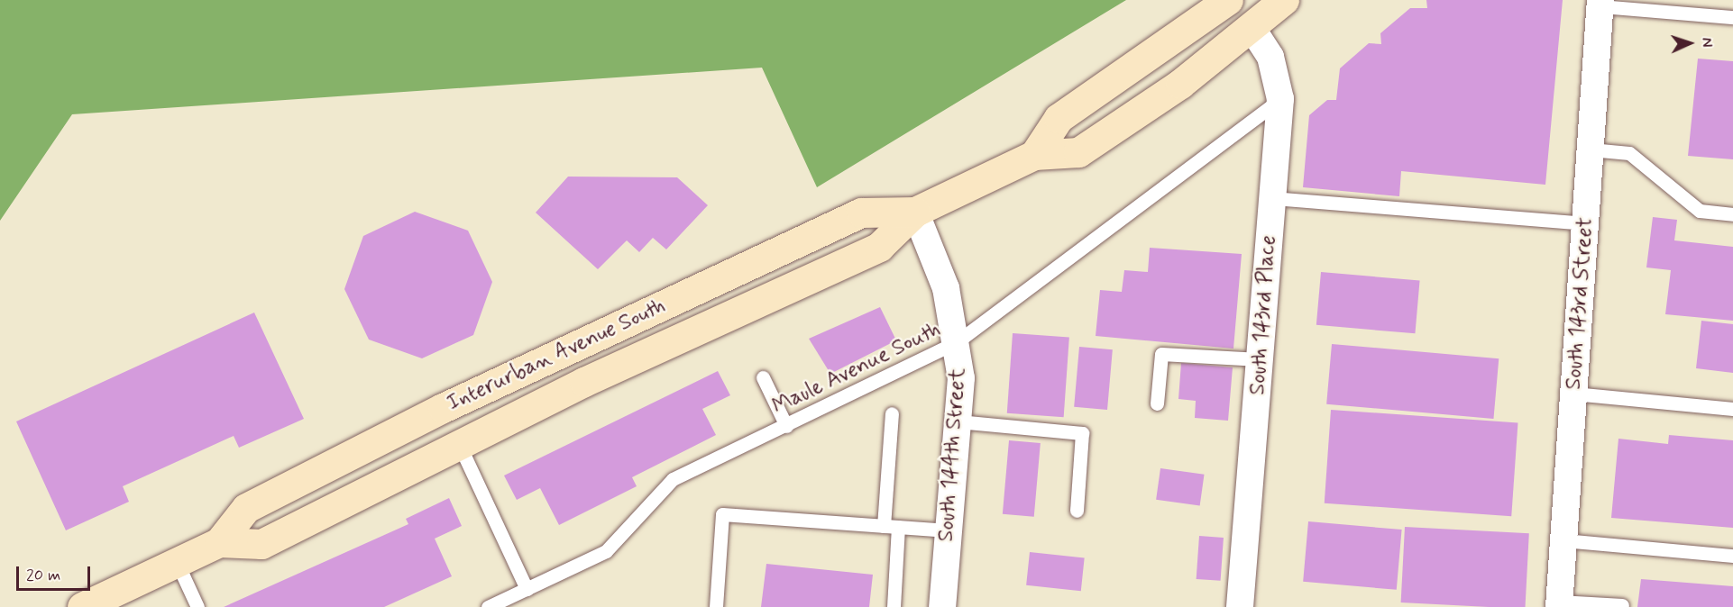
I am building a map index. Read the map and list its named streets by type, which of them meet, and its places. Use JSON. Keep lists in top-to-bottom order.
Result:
{
  "streets": {
    "main road": ["Interurban Avenue South"],
    "street": ["South 143rd Street", "South 143rd Place", "South 144th Street"],
    "lane": ["Maule Avenue South"]
  },
  "crossings": [
    ["South 143rd Place", "Interurban Avenue South"],
    ["South 143rd Place", "Maule Avenue South"],
    ["Interurban Avenue South", "South 144th Street"],
    ["Maule Avenue South", "South 144th Street"]
  ],
  "scale_bar": "20 m",
  "north": "right"
}
